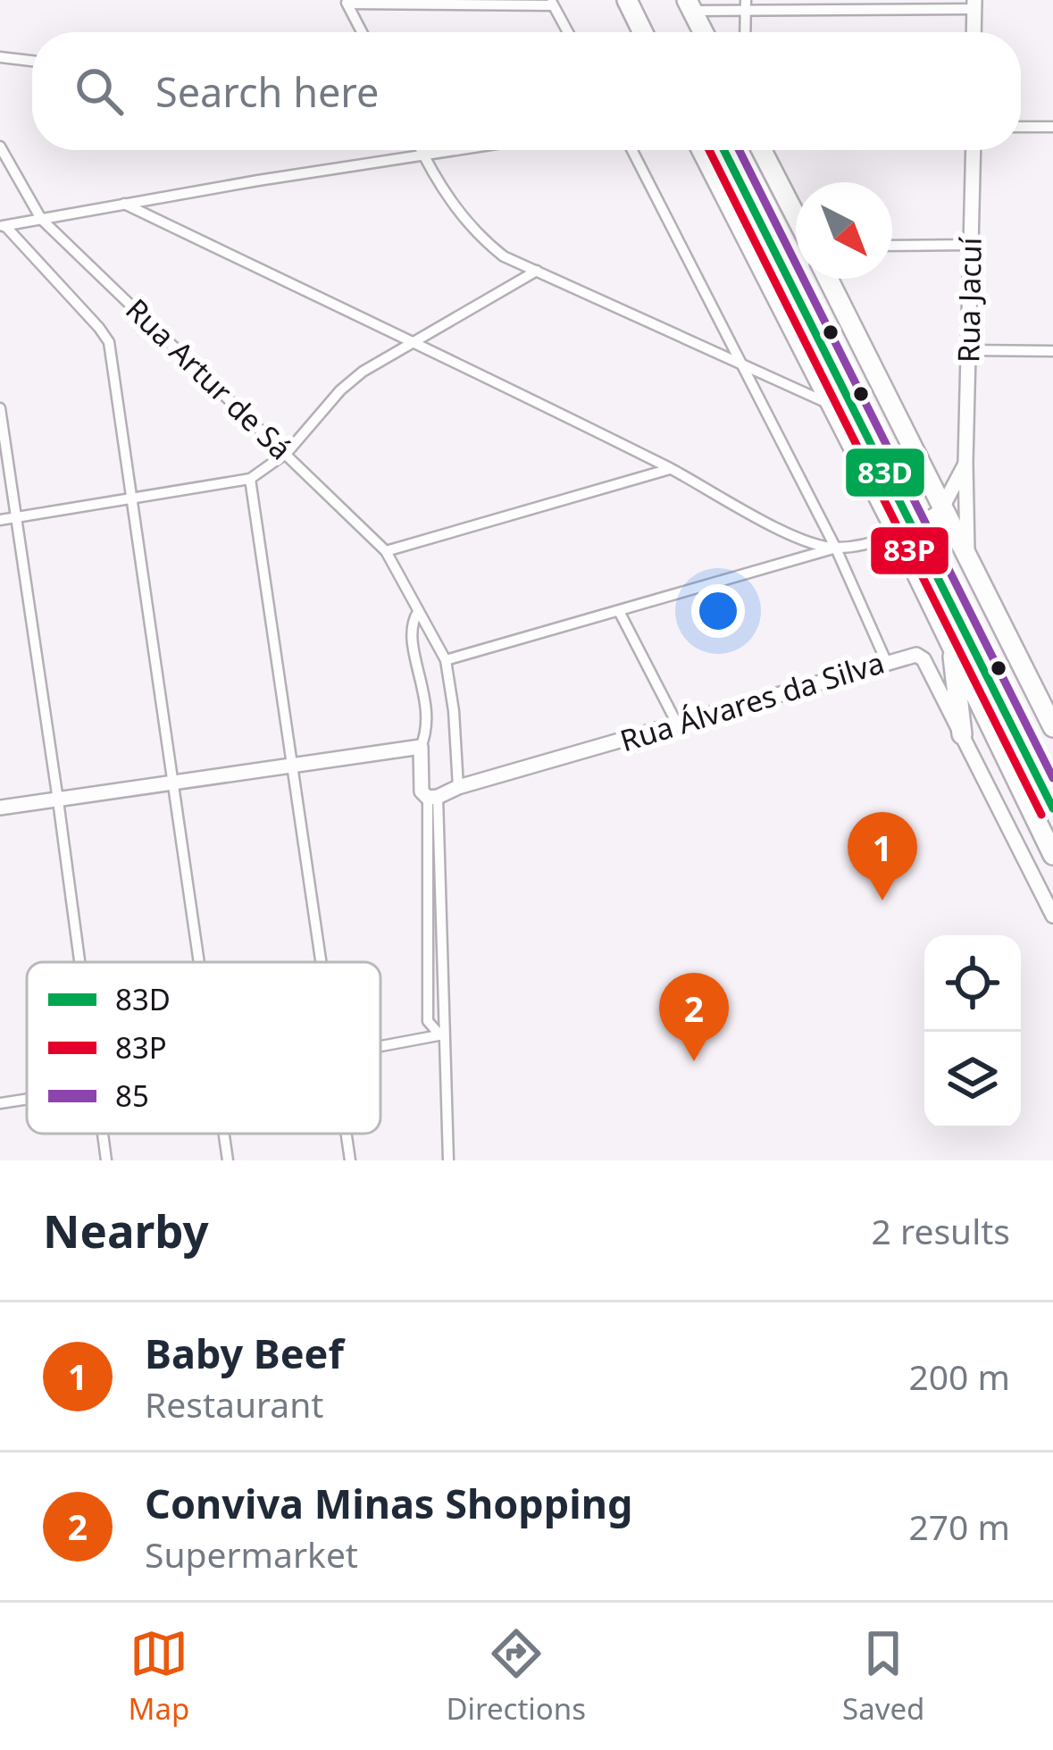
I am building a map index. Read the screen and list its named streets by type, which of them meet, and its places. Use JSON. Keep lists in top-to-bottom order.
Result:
{
  "streets": {
    "street": ["Rua Jacuí", "Rua Artur de Sá", "Rua Álvares da Silva"]
  },
  "crossings": [
    ["Rua Artur de Sá", "Rua Álvares da Silva"]
  ],
  "lines": ["transit line 83D", "transit line 83P", "transit line 85"],
  "legend": ["83D", "83P", "85"],
  "north": "bottom right",
  "page": {
    "search": "Search here",
    "pins": ["1", "2"],
    "heading": ["Nearby", "2 results"],
    "list": [
      {
        "mark": "1",
        "name": "Baby Beef",
        "note": "Restaurant",
        "value": "200 m"
      },
      {
        "mark": "2",
        "name": "Conviva Minas Shopping",
        "note": "Supermarket",
        "value": "270 m"
      }
    ],
    "nav": ["Map", "Directions", "Saved"]
  }
}
